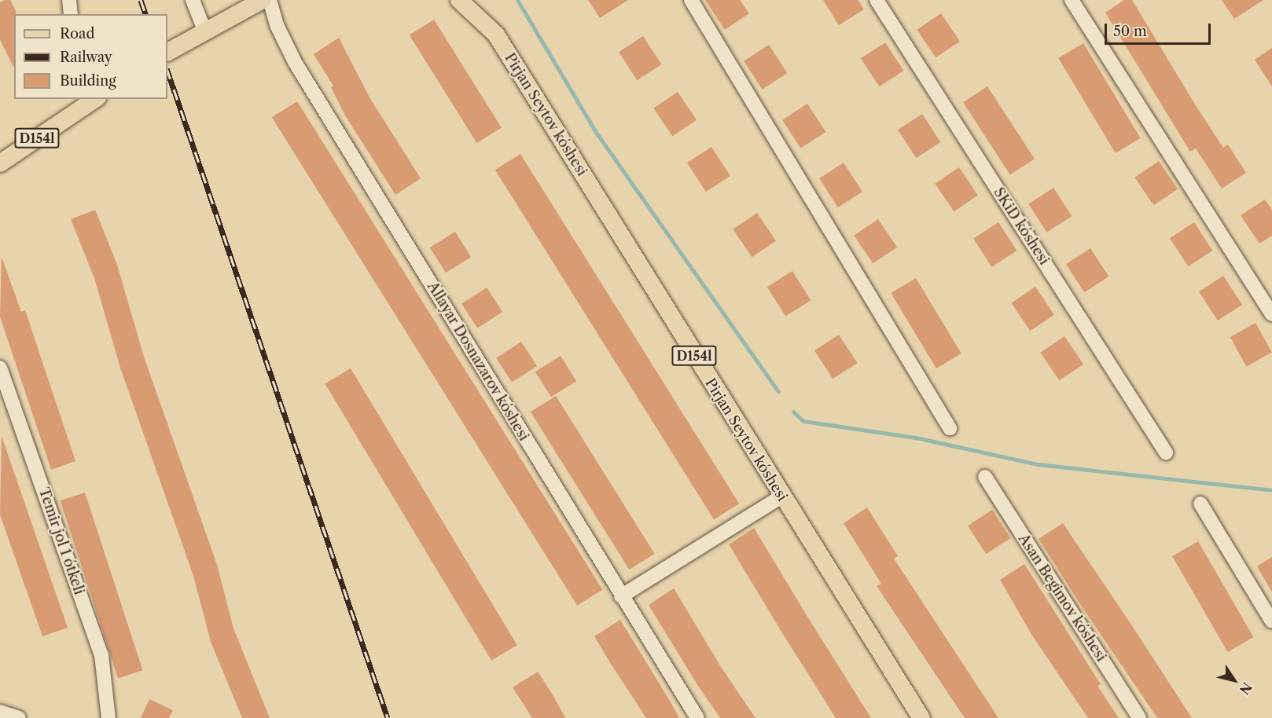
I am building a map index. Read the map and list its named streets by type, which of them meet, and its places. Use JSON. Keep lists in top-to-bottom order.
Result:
{
  "streets": {
    "main road": ["Pirjan Seytov kóshesi", "D154l"],
    "street": [
      "SKiD kóshesi",
      "Allayar Dosnazarov kóshesi",
      "Temir jol 1 ótkeli",
      "Asan Begimov kóshesi"
    ]
  },
  "legend": ["Road", "Railway", "Building"],
  "scale_bar": "50 m",
  "north": "bottom right"
}
